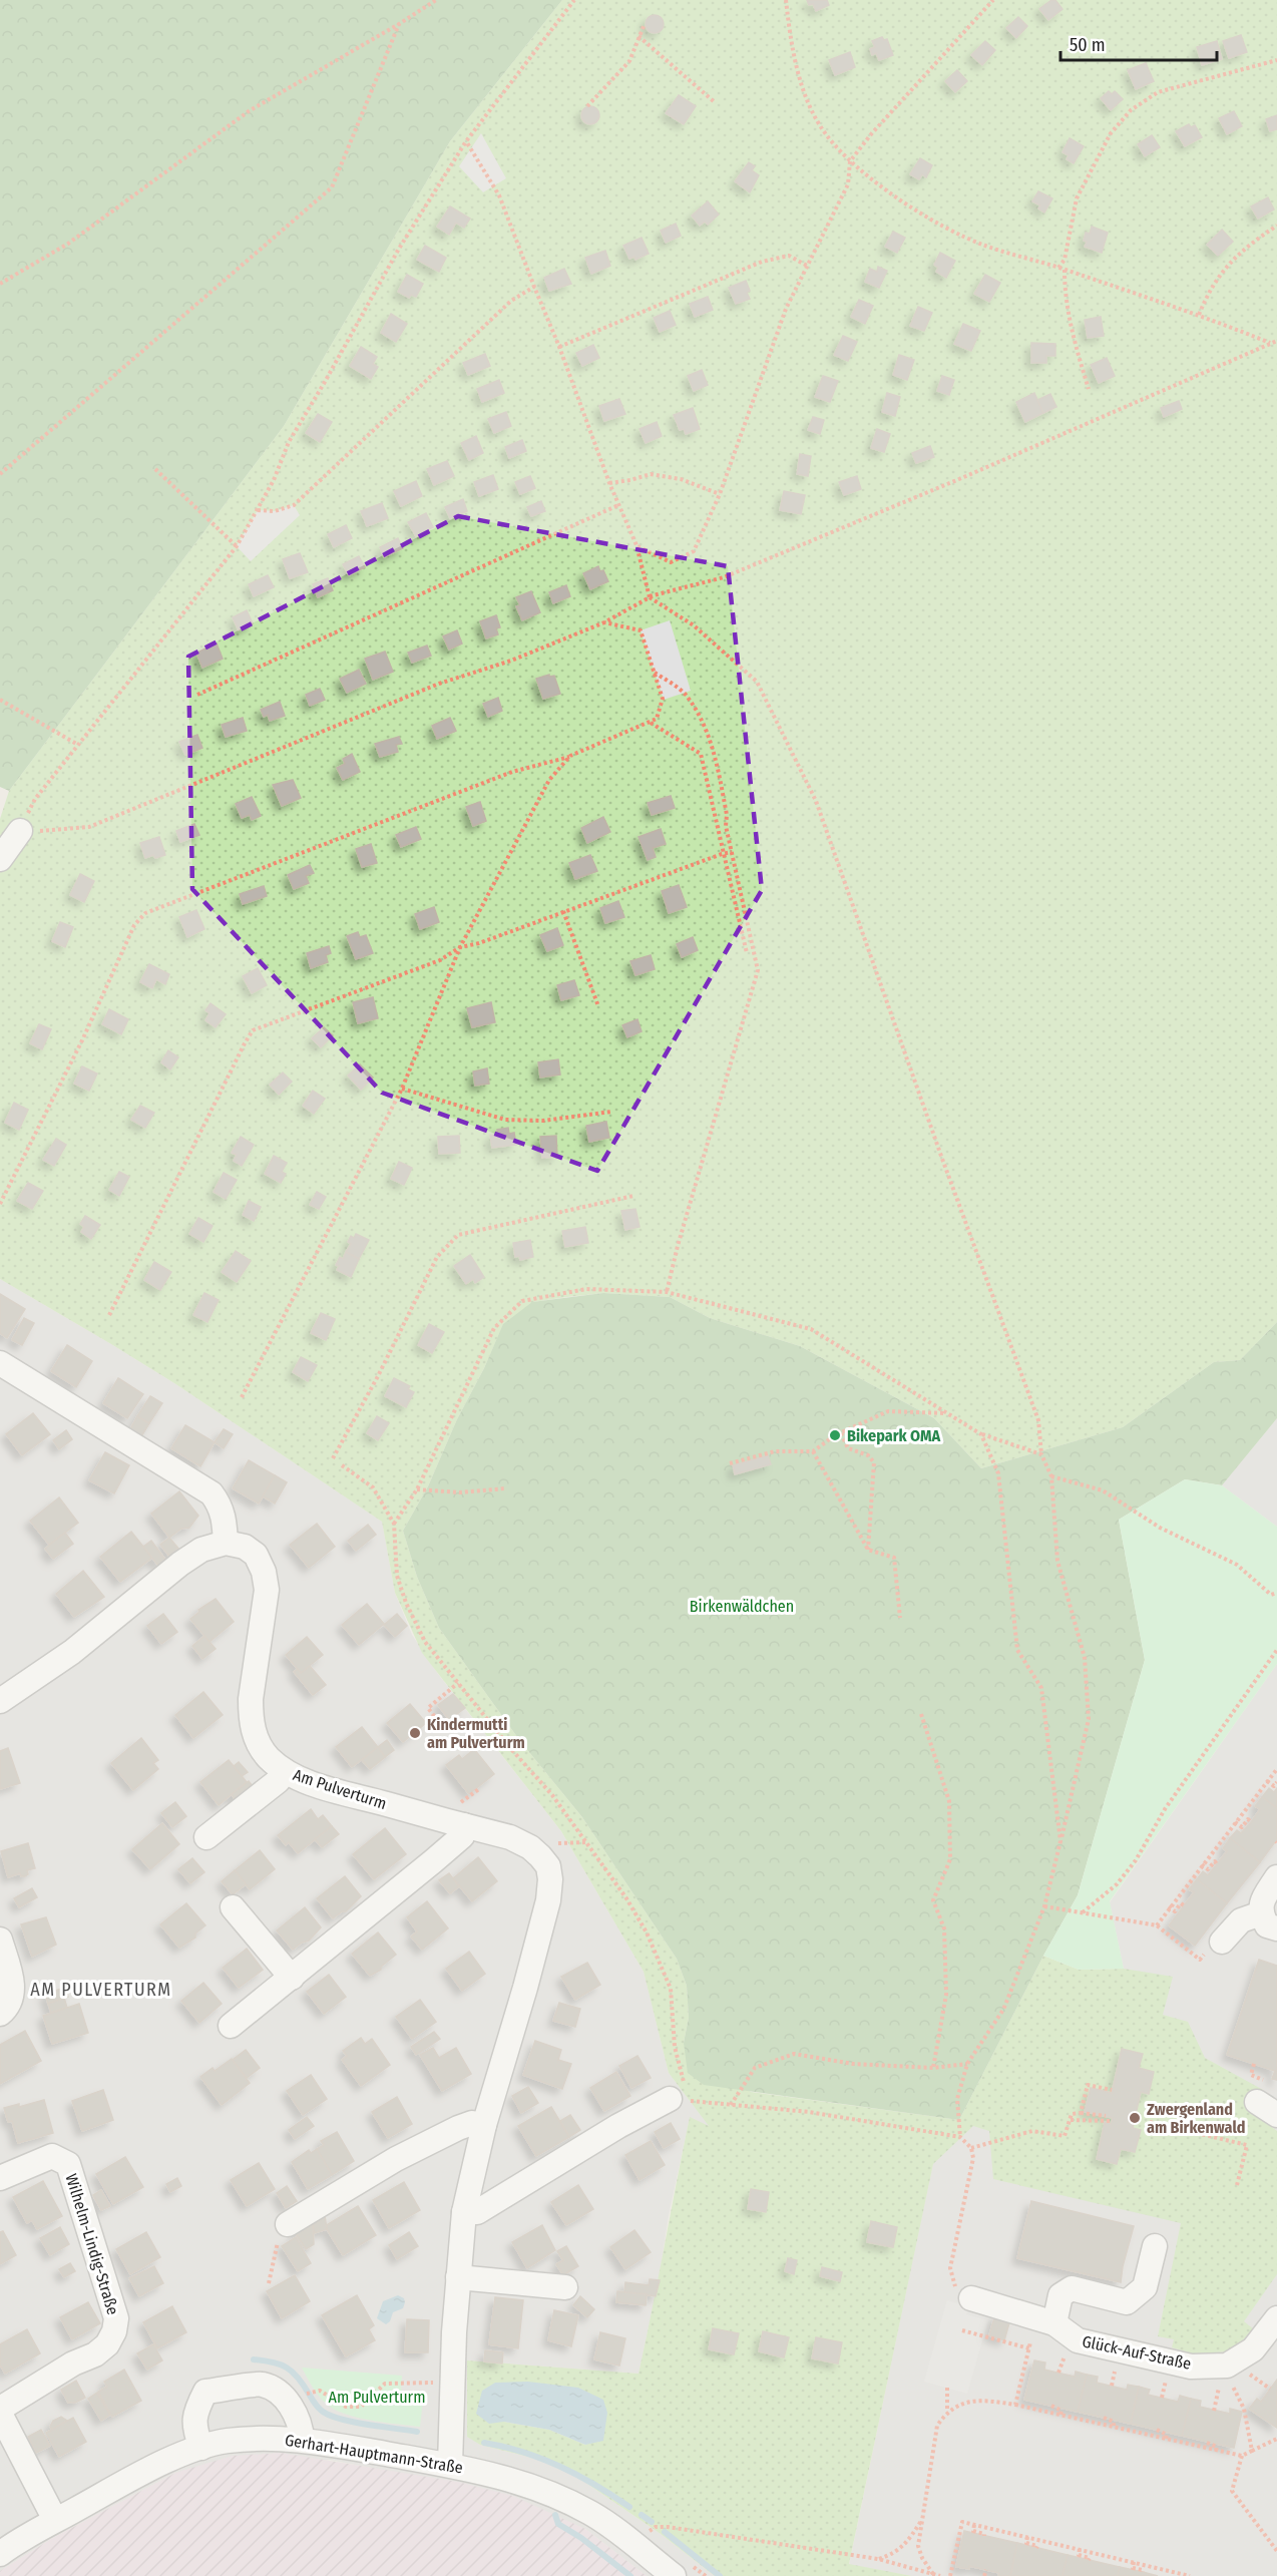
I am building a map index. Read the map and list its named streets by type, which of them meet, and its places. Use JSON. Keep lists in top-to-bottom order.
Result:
{
  "streets": {
    "street": [
      "Am Pulverturm",
      "Wilhelm-Lindig-Straße",
      "Glück-Auf-Straße",
      "Gerhart-Hauptmann-Straße"
    ]
  },
  "crossings": [
    ["Am Pulverturm", "Gerhart-Hauptmann-Straße"]
  ],
  "districts": ["AM PULVERTURM"],
  "parks": ["Birkenwäldchen", "Am Pulverturm"],
  "places": ["Bikepark OMA", "Kindermutti am Pulverturm", "Zwergenland am Birkenwald"],
  "scale_bar": "50 m"
}
